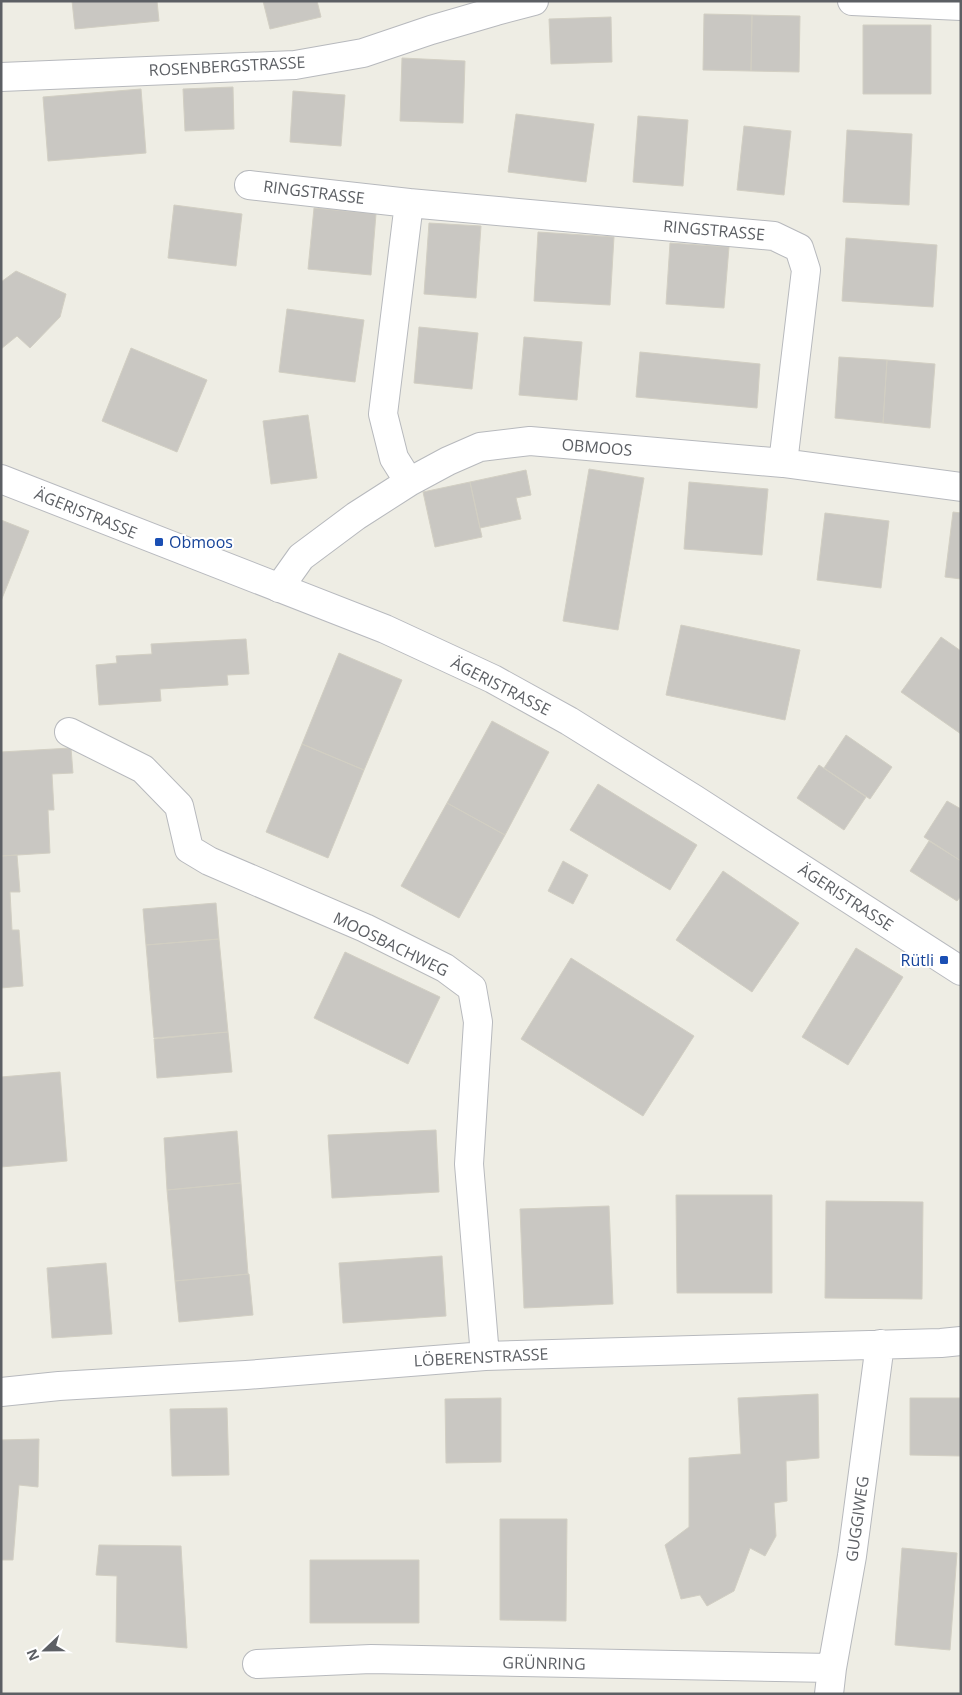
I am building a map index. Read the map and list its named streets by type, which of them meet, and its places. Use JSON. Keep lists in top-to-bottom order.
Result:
{
  "streets": {
    "street": [
      "ROSENBERGSTRASSE",
      "RINGSTRASSE",
      "OBMOOS",
      "ÄGERISTRASSE",
      "MOOSBACHWEG",
      "LÖBERENSTRASSE",
      "GUGGIWEG",
      "GRÜNRING"
    ]
  },
  "crossings": [
    ["RINGSTRASSE", "OBMOOS"],
    ["OBMOOS", "ÄGERISTRASSE"],
    ["MOOSBACHWEG", "LÖBERENSTRASSE"],
    ["LÖBERENSTRASSE", "GUGGIWEG"],
    ["GUGGIWEG", "GRÜNRING"]
  ],
  "places": {
    "transit": ["Obmoos", "Rütli"]
  },
  "north": "left"
}
